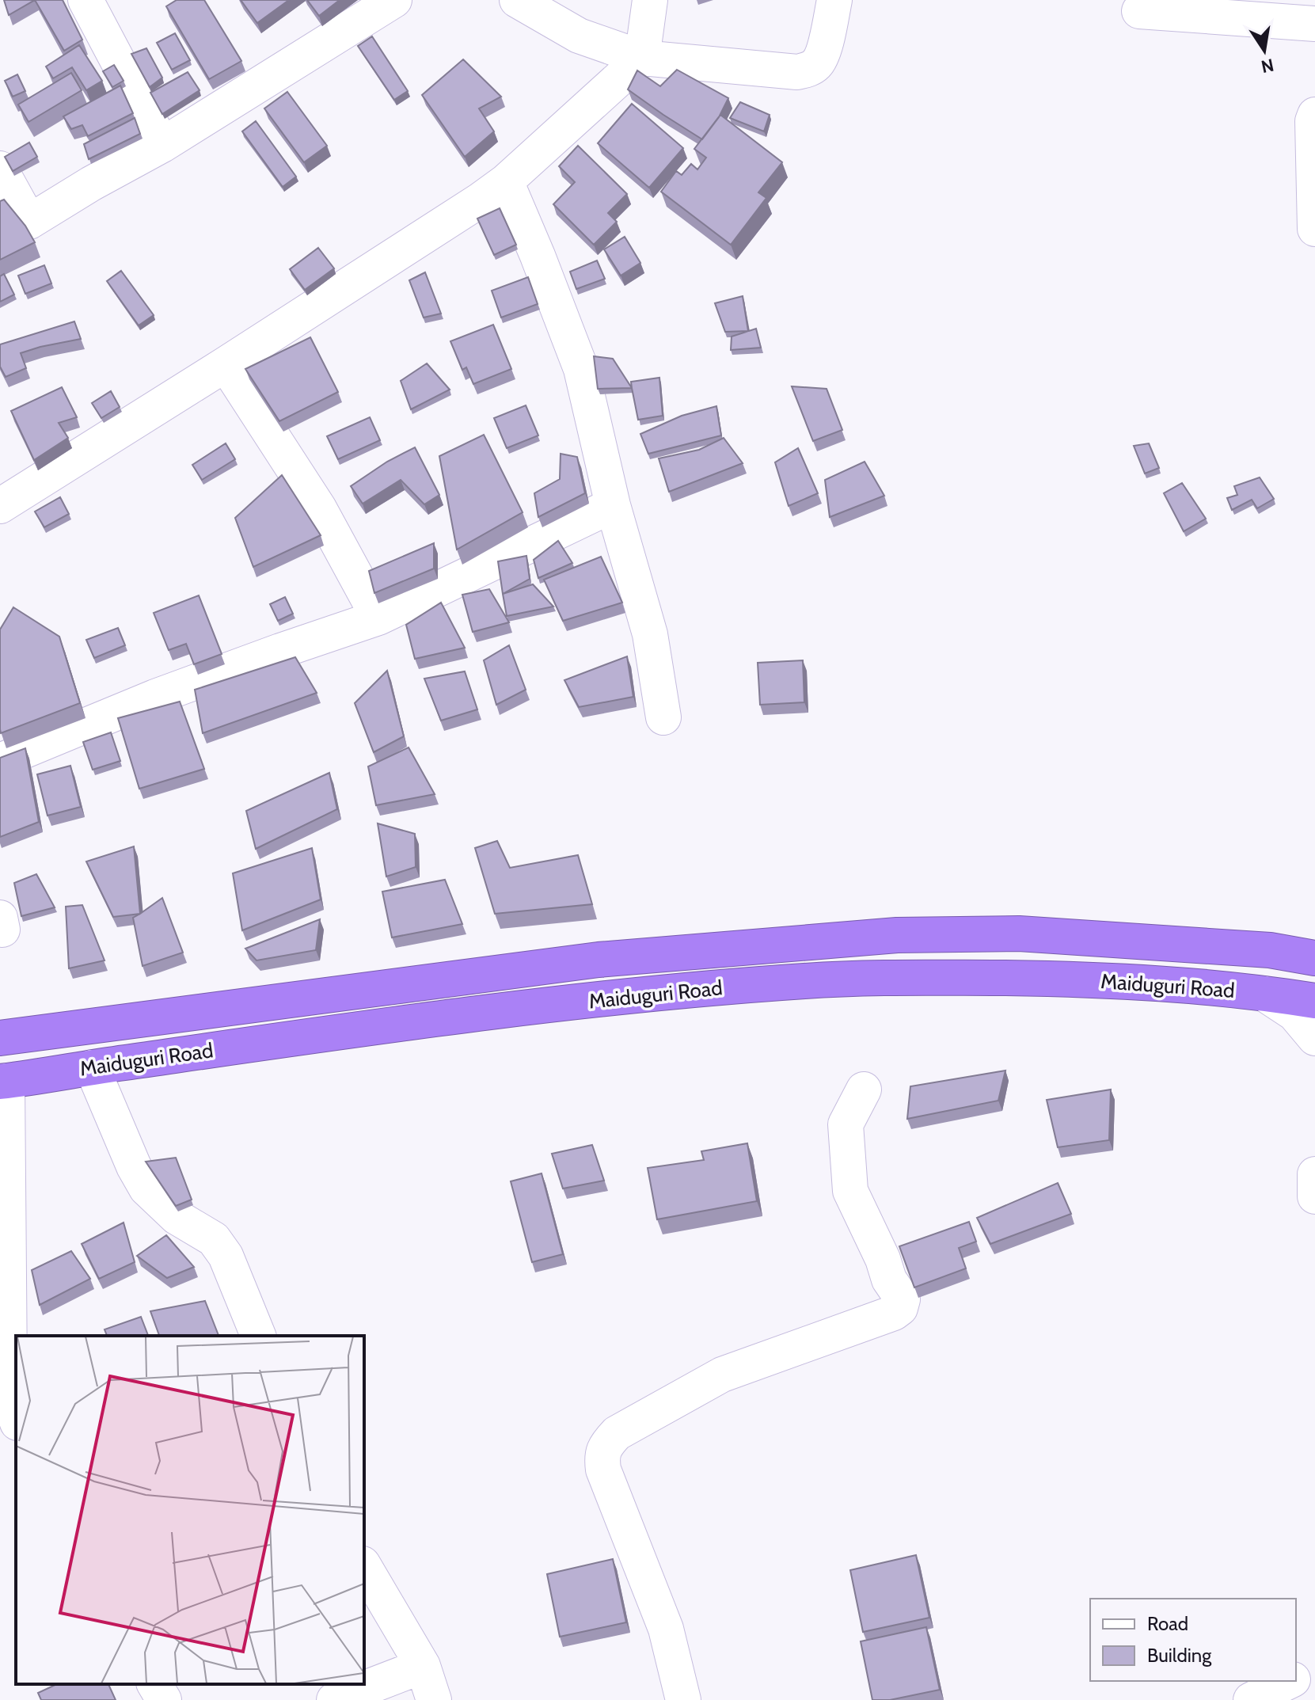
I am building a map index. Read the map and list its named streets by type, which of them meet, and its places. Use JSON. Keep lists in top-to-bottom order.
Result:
{
  "streets": {
    "highway": ["Maiduguri Road"]
  },
  "legend": ["Road", "Building"],
  "north": "bottom"
}
